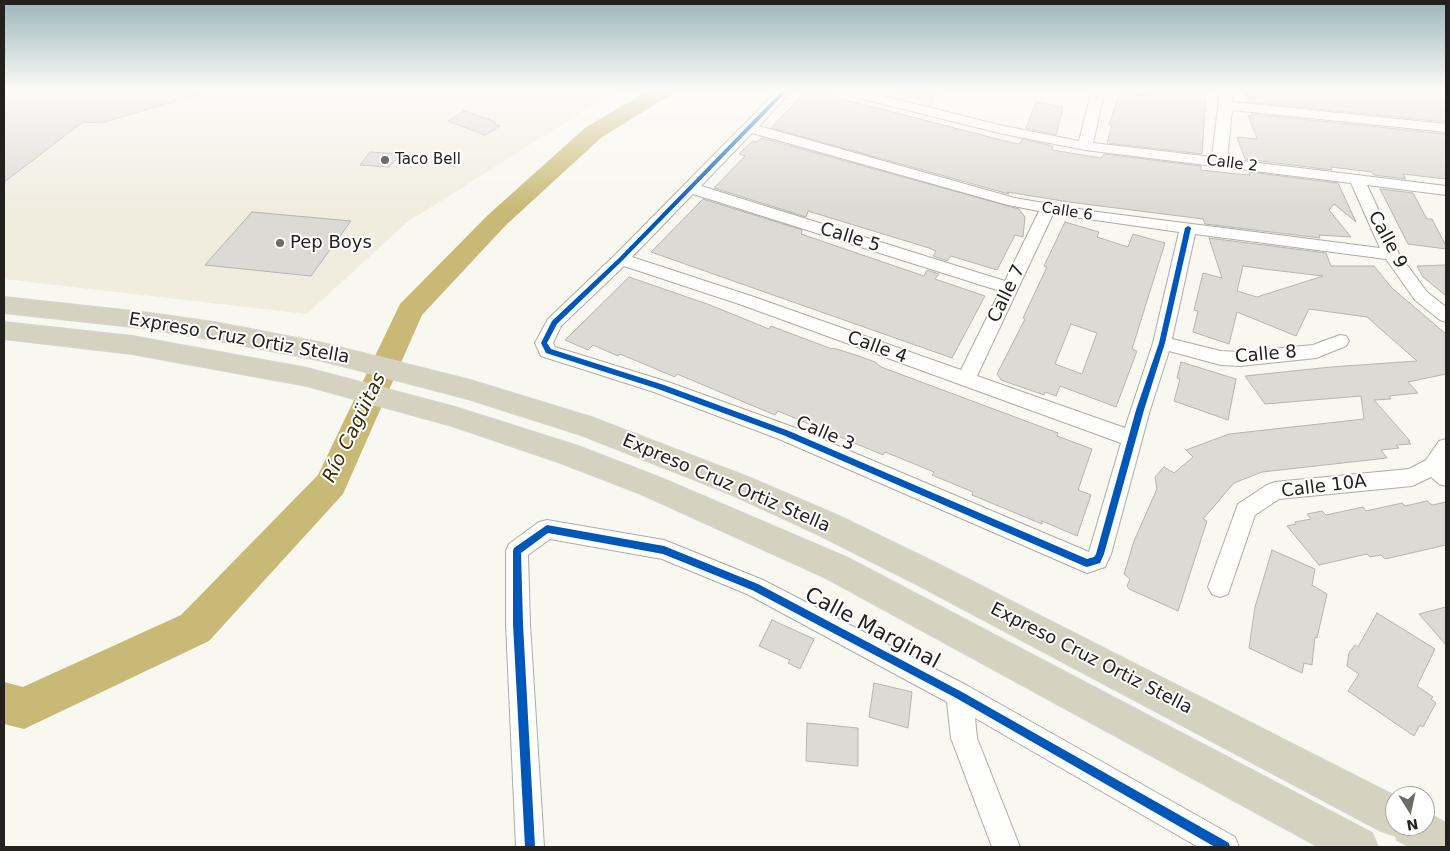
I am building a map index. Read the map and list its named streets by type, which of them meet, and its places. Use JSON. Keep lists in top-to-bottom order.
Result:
{
  "streets": {
    "highway": ["Expreso Cruz Ortiz Stella"],
    "street": [
      "Calle 2",
      "Calle 6",
      "Calle 5",
      "Calle 9",
      "Calle 7",
      "Calle 4",
      "Calle 8",
      "Calle 3",
      "Calle 10A",
      "Calle Marginal"
    ]
  },
  "crossings": [
    ["Calle 2", "Calle 9"],
    ["Calle 6", "Calle 9"],
    ["Calle 6", "Calle 7"],
    ["Calle 6", "Calle 3"],
    ["Calle 5", "Calle 7"],
    ["Calle 5", "Calle 3"],
    ["Calle 7", "Calle 4"],
    ["Calle 4", "Calle 3"],
    ["Calle 8", "Calle 3"]
  ],
  "water": ["Río Cagüitas"],
  "places": ["Taco Bell", "Pep Boys"],
  "north": "bottom"
}
